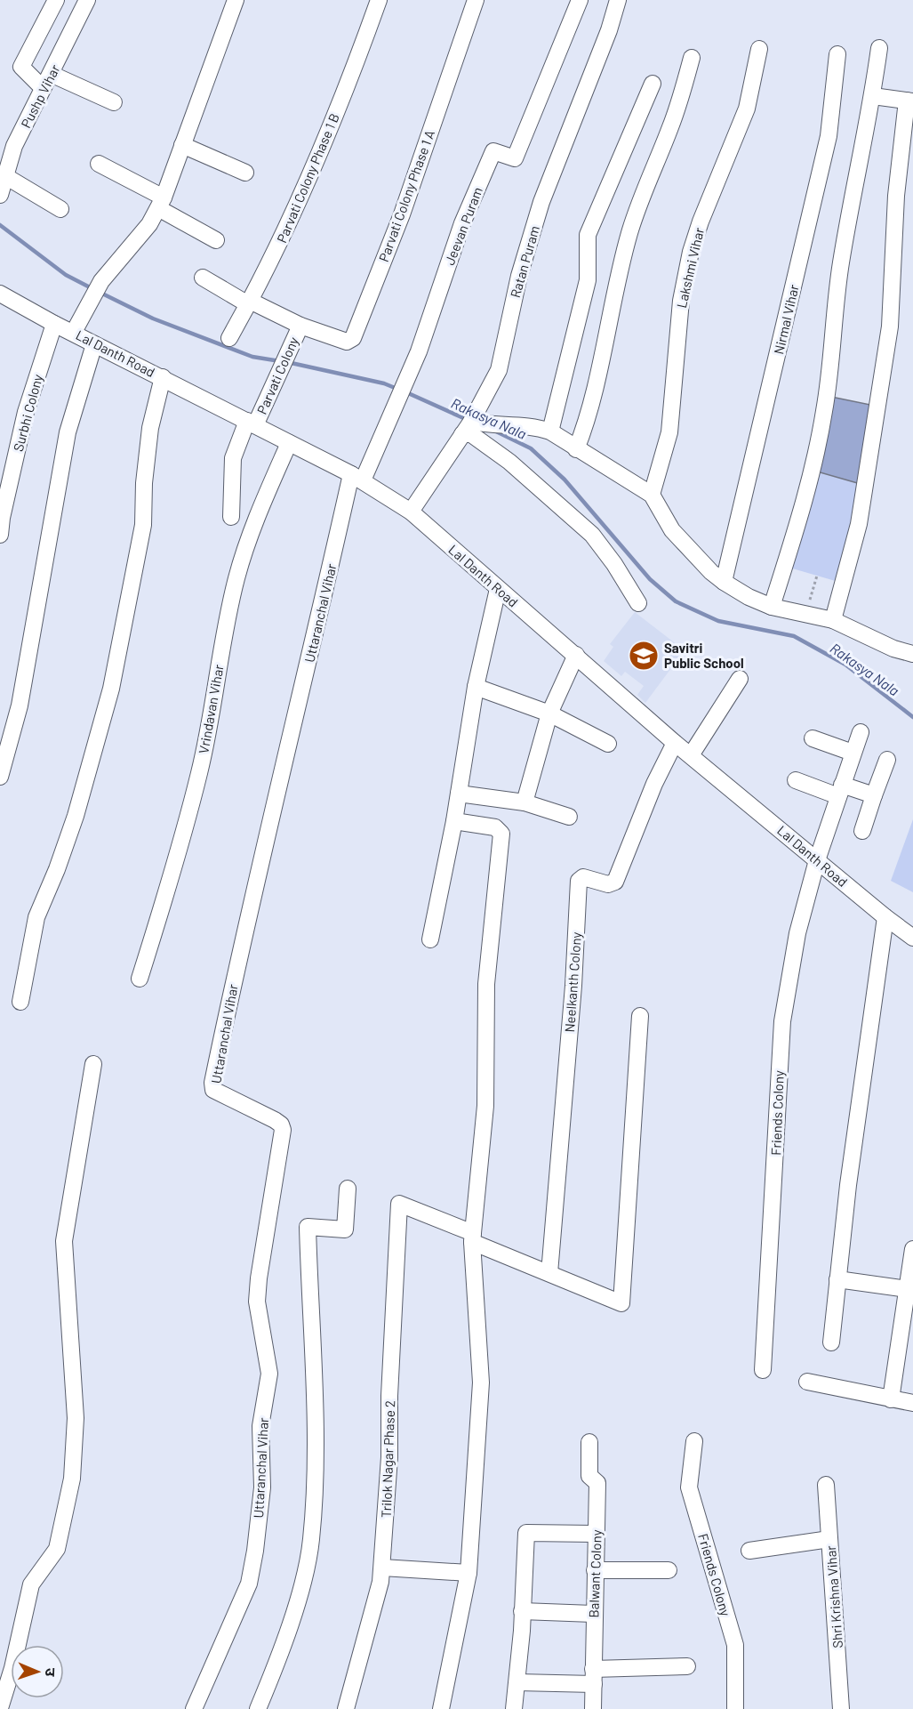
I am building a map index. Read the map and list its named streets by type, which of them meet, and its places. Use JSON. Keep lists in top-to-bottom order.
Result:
{
  "streets": {
    "street": [
      "Pushp Vihar",
      "Parvati Colony Phase 1 B",
      "Parvati Colony Phase 1 A",
      "Jeevan Puram",
      "Ratan Puram",
      "Lakshmi Vihar",
      "Nirmal Vihar",
      "Lal Danth Road",
      "Parvati Colony",
      "Surbhi Colony",
      "Uttaranchal Vihar",
      "Vrindavan Vihar",
      "Neelkanth Colony",
      "Friends Colony",
      "Trilok Nagar Phase 2",
      "Balwant Colony",
      "Shri Krishna Vihar"
    ]
  },
  "crossings": [
    ["Parvati Colony Phase 1 A", "Parvati Colony"],
    ["Jeevan Puram", "Lal Danth Road"],
    ["Jeevan Puram", "Uttaranchal Vihar"],
    ["Ratan Puram", "Lal Danth Road"],
    ["Lal Danth Road", "Parvati Colony"],
    ["Lal Danth Road", "Surbhi Colony"],
    ["Lal Danth Road", "Uttaranchal Vihar"],
    ["Lal Danth Road", "Vrindavan Vihar"],
    ["Lal Danth Road", "Neelkanth Colony"],
    ["Lal Danth Road", "Friends Colony"]
  ],
  "water": ["Rakasya Nala"],
  "places": {
    "school or university": ["Savitri Public School"]
  },
  "north": "right"
}
